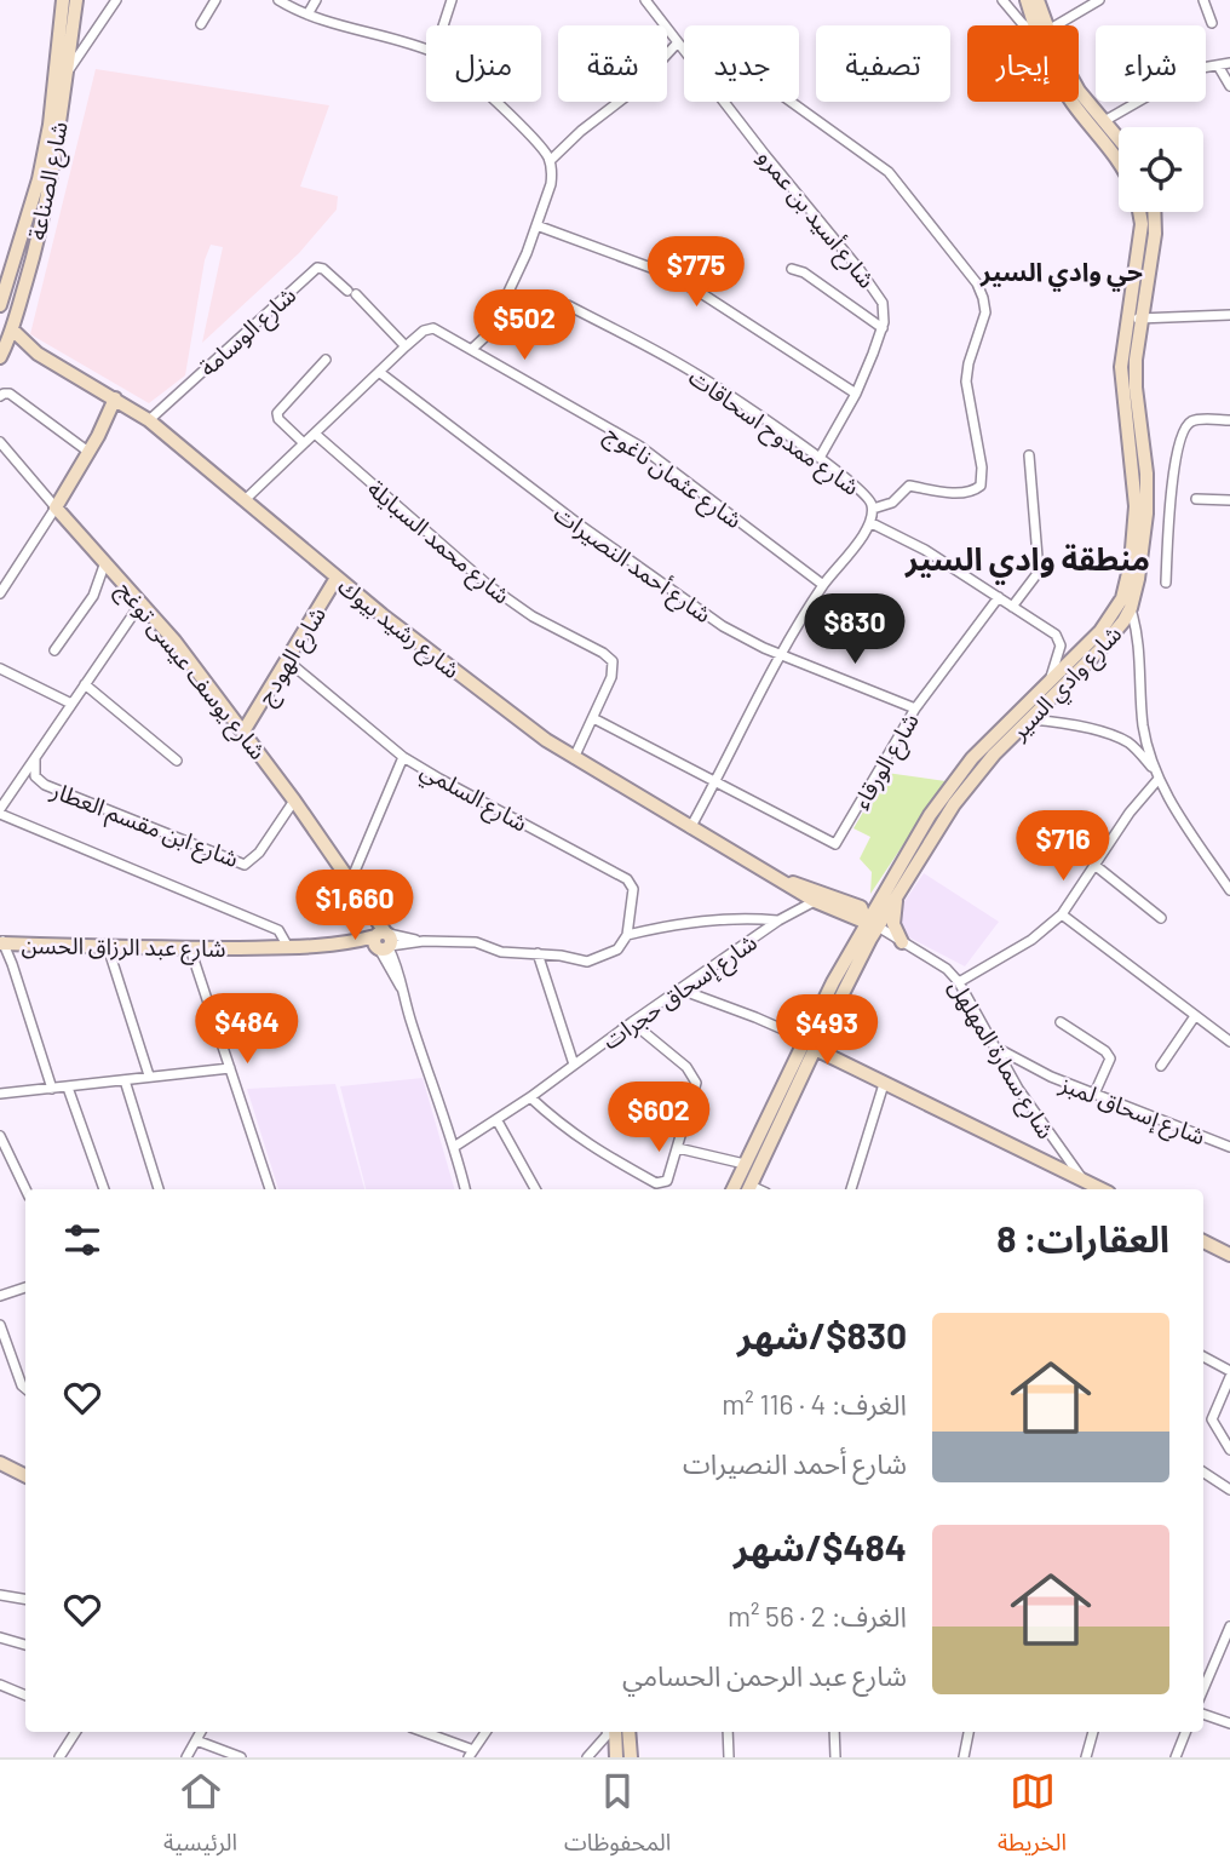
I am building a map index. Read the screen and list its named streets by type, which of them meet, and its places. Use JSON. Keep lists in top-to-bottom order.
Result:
{
  "streets": {
    "main road": [
      "شارع الصناعة",
      "شارع رشيد بيوك",
      "شارع الهودج",
      "شارع يوسف عيسى توغج",
      "شارع وادي السير",
      "شارع عبد الرزاق الحسن"
    ],
    "street": [
      "شارع أسيد بن عمرو",
      "شارع الوسامة",
      "شارع ممدوح اسحاقات",
      "شارع عثمان ناغوج",
      "شارع محمد السبايلة",
      "شارع أحمد النصيرات",
      "شارع الورقاء",
      "شارع السلمي",
      "شارع ابن مقسم العطار",
      "شارع إسحاق حجرات",
      "شارع سمارة المهلهل",
      "شارع إسحاق لمبز"
    ]
  },
  "crossings": [
    ["شارع الصناعة", "شارع رشيد بيوك"],
    ["شارع الوسامة", "شارع عثمان ناغوج"],
    ["شارع الوسامة", "شارع رشيد بيوك"],
    ["شارع ممدوح اسحاقات", "شارع عثمان ناغوج"],
    ["شارع ممدوح اسحاقات", "شارع أحمد النصيرات"],
    ["شارع ممدوح اسحاقات", "شارع رشيد بيوك"],
    ["شارع ممدوح اسحاقات", "شارع الورقاء"],
    ["شارع عثمان ناغوج", "شارع محمد السبايلة"],
    ["شارع عثمان ناغوج", "شارع أحمد النصيرات"],
    ["شارع عثمان ناغوج", "شارع رشيد بيوك"],
    ["شارع محمد السبايلة", "شارع رشيد بيوك"],
    ["شارع أحمد النصيرات", "شارع الورقاء"],
    ["شارع رشيد بيوك", "شارع الهودج"],
    ["شارع رشيد بيوك", "شارع وادي السير"],
    ["شارع رشيد بيوك", "شارع إسحاق حجرات"],
    ["شارع رشيد بيوك", "شارع سمارة المهلهل"],
    ["شارع الهودج", "شارع يوسف عيسى توغج"],
    ["شارع الهودج", "شارع السلمي"],
    ["شارع يوسف عيسى توغج", "شارع ابن مقسم العطار"],
    ["شارع يوسف عيسى توغج", "شارع عبد الرزاق الحسن"],
    ["شارع وادي السير", "شارع سمارة المهلهل"],
    ["شارع السلمي", "شارع عبد الرزاق الحسن"],
    ["شارع عبد الرزاق الحسن", "شارع إسحاق حجرات"],
    ["شارع سمارة المهلهل", "شارع إسحاق لمبز"]
  ],
  "districts": ["حي وادي السير", "منطقة وادي السير"],
  "page": {
    "chip": [
      "شراء",
      "إيجار",
      "تصفية",
      "جديد",
      "شقة",
      "منزل"
    ],
    "price": [
      "$775",
      "$502",
      "$830",
      "$716",
      "$1,660",
      "$484",
      "$493",
      "$602"
    ],
    "heading": "العقارات: 8",
    "list": [
      {
        "name": "$830/شهر",
        "note": "الغرف: 4 · 116 m² · شارع أحمد النصيرات"
      },
      {
        "name": "$484/شهر",
        "note": "الغرف: 2 · 56 m² · شارع عبد الرحمن الحسامي"
      }
    ],
    "tabs": ["الخريطة", "المحفوظات", "الرئيسية"]
  }
}
